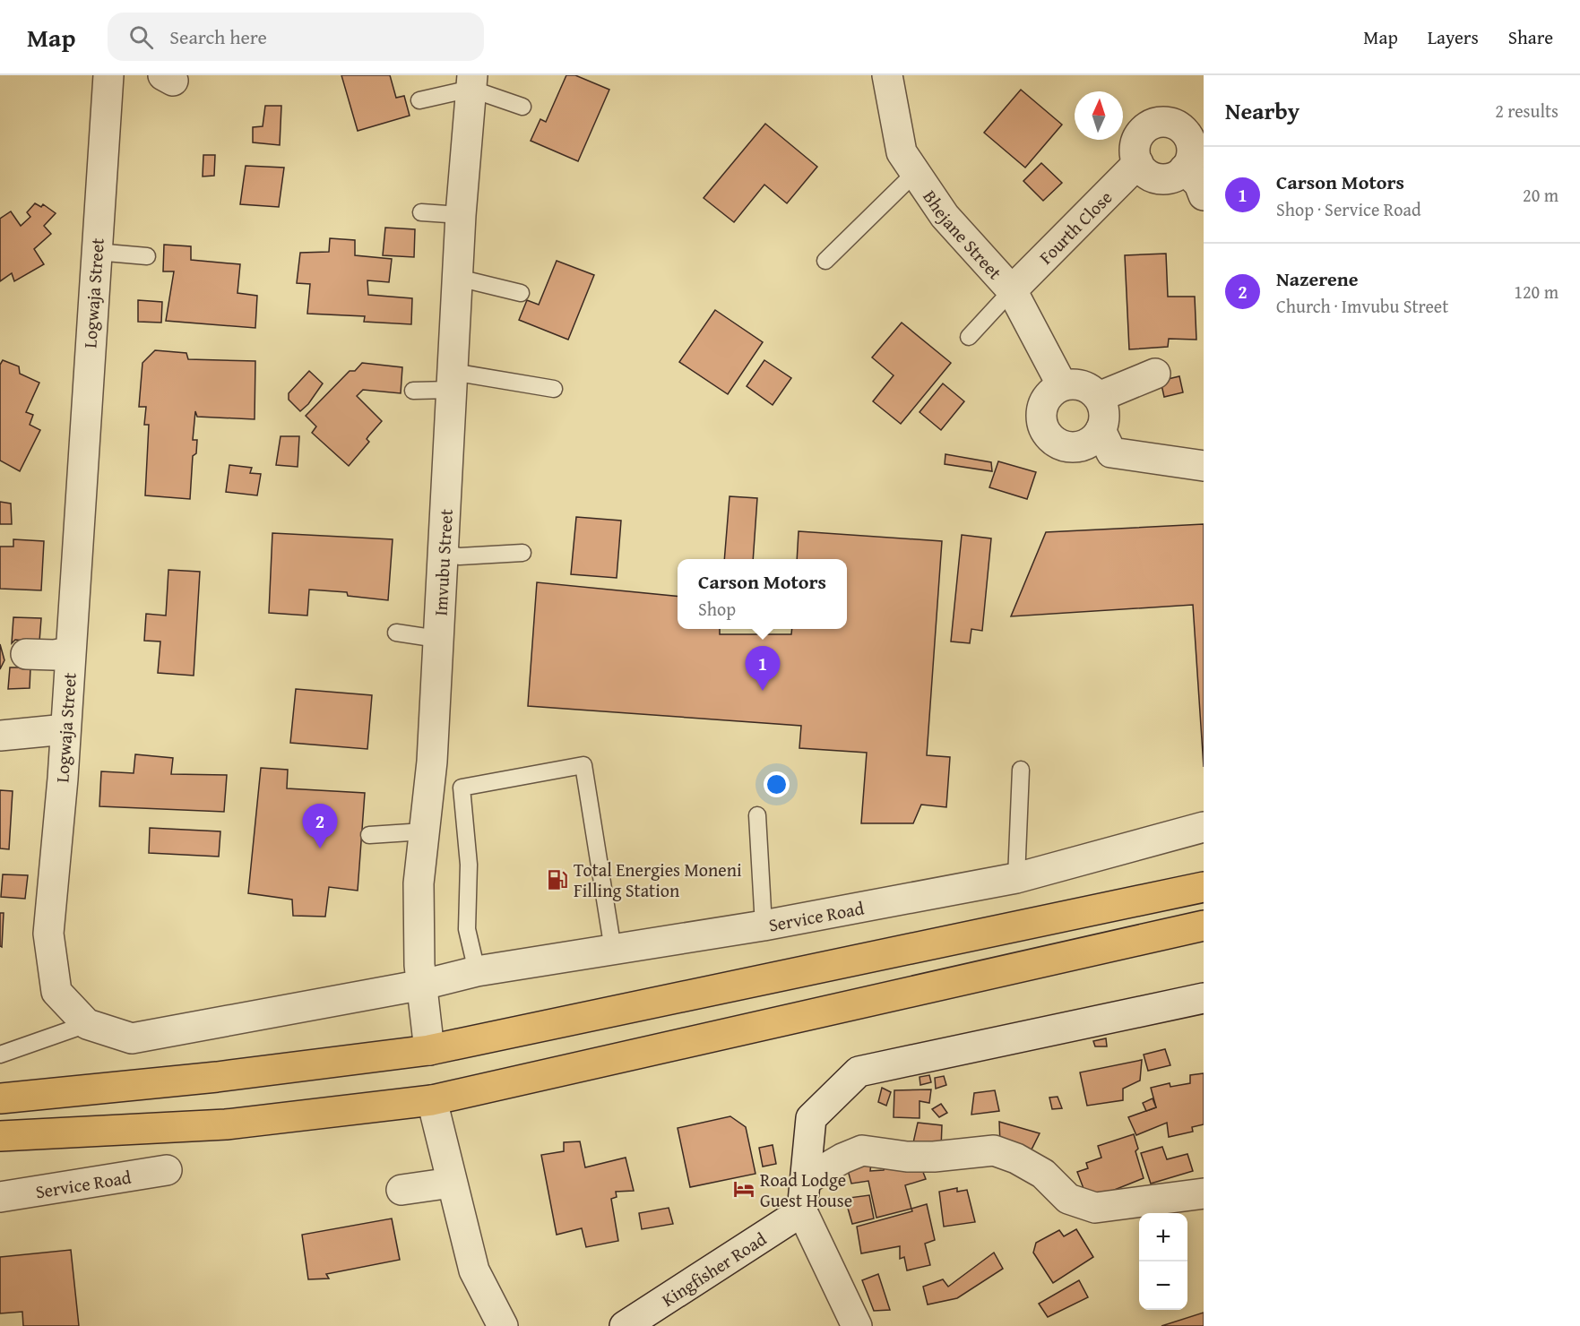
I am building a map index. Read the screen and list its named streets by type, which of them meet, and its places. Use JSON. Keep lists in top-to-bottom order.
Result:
{
  "streets": {
    "street": [
      "Fourth Close",
      "Bhejane Street",
      "Logwaja Street",
      "Imvubu Street",
      "Service Road",
      "Kingfisher Road"
    ]
  },
  "crossings": [
    ["Fourth Close", "Bhejane Street"],
    ["Logwaja Street", "Imvubu Street"],
    ["Logwaja Street", "Service Road"],
    ["Imvubu Street", "Service Road"]
  ],
  "places": {
    "fuel station": ["Total Energies Moneni Filling Station"],
    "hotel": ["Road Lodge Guest House"]
  },
  "north": "top",
  "page": {
    "header": "Map",
    "search": "Search here",
    "nav": ["Map", "Layers", "Share"],
    "heading": ["Nearby", "2 results"],
    "list": [
      {
        "mark": "1",
        "name": "Carson Motors",
        "note": "Shop · Service Road",
        "value": "20 m"
      },
      {
        "mark": "2",
        "name": "Nazerene",
        "note": "Church · Imvubu Street",
        "value": "120 m"
      }
    ],
    "popup": ["Carson Motors", "Shop"],
    "pins": ["1", "2"],
    "map_buttons": ["+", "−"]
  }
}
